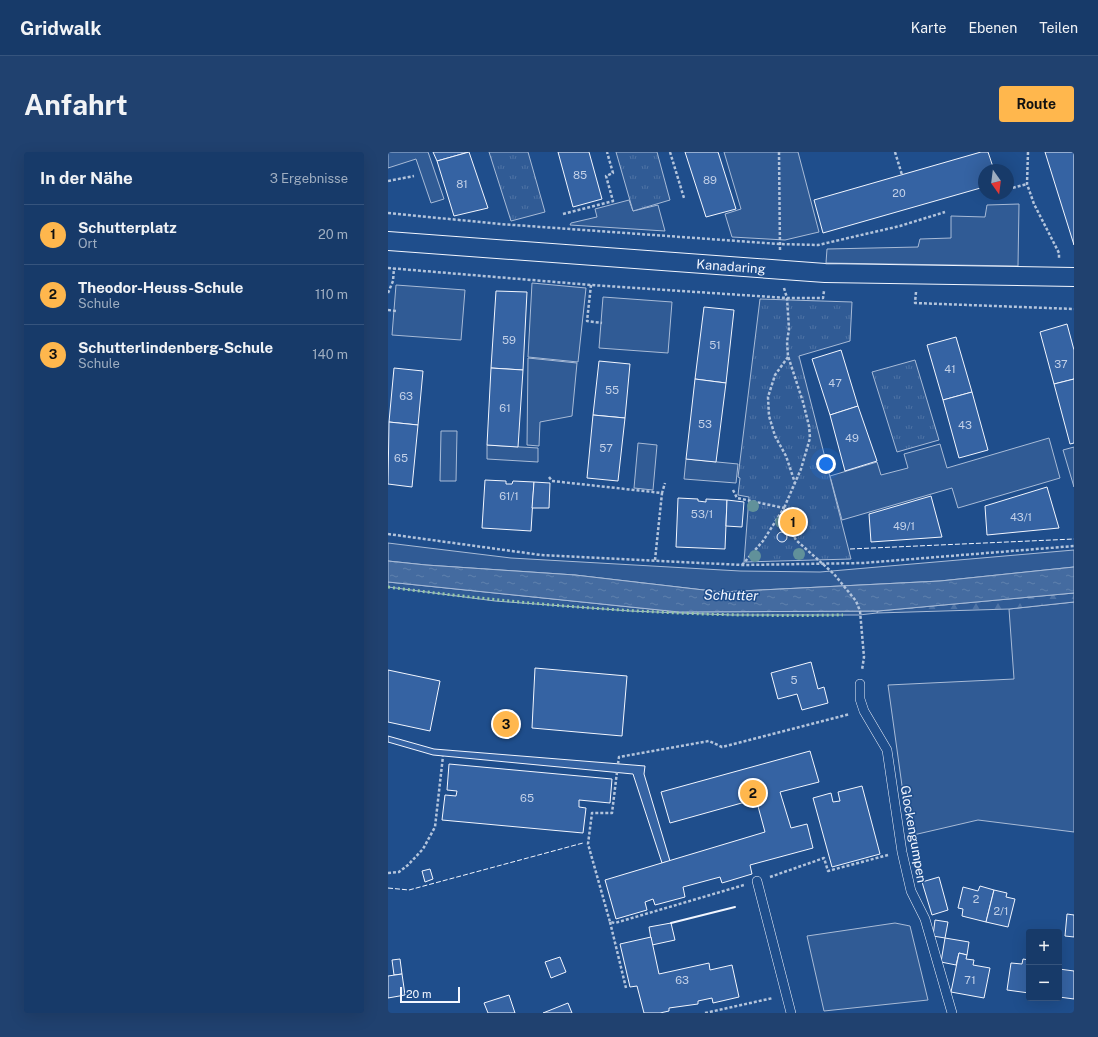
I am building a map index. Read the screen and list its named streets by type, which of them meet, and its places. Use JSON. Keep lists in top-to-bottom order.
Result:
{
  "streets": {
    "street": ["Kanadaring"],
    "lane": ["Glockengumpen"]
  },
  "water": ["Schutter"],
  "house_numbers": [
    "85",
    "89",
    "81",
    "20",
    "59",
    "51",
    "37",
    "41",
    "47",
    "55",
    "63",
    "61",
    "53",
    "43",
    "49",
    "57",
    "65",
    "61/1",
    "53/1",
    "43/1",
    "49/1",
    "5",
    "65",
    "2",
    "2/1",
    "63",
    "71"
  ],
  "scale_bar": "20 m",
  "north": "bottom",
  "page": {
    "header": "Gridwalk",
    "nav": ["Karte", "Ebenen", "Teilen"],
    "buttons": "Route",
    "title": "Anfahrt",
    "heading": ["In der Nähe", "3 Ergebnisse"],
    "list": [
      {
        "mark": "1",
        "name": "Schutterplatz",
        "note": "Ort",
        "value": "20 m"
      },
      {
        "mark": "2",
        "name": "Theodor-Heuss-Schule",
        "note": "Schule",
        "value": "110 m"
      },
      {
        "mark": "3",
        "name": "Schutterlindenberg-Schule",
        "note": "Schule",
        "value": "140 m"
      }
    ],
    "pins": ["1", "3", "2"],
    "map_buttons": ["+", "−"],
    "scale": "20 m"
  }
}
